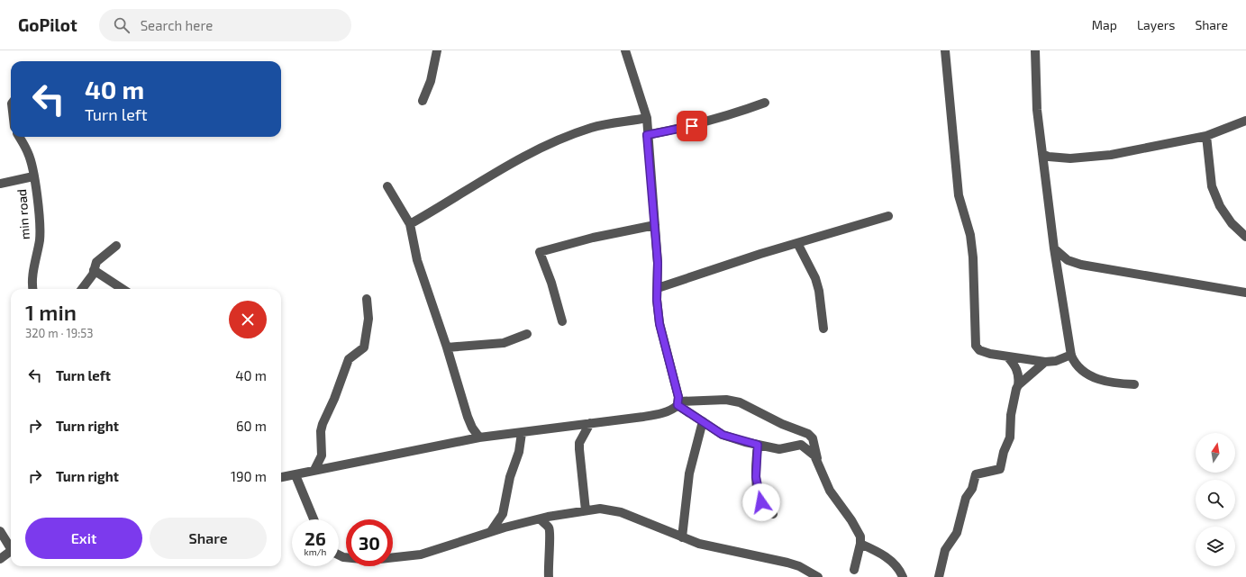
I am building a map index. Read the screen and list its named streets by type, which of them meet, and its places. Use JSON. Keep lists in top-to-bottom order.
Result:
{
  "streets": {
    "street": ["min road"]
  },
  "north": "top",
  "page": {
    "header": "GoPilot",
    "search": "Search here",
    "nav": ["Map", "Layers", "Share"],
    "turn": ["40 m", "Turn left"],
    "heading": ["1 min", "320 m · 19:53"],
    "list": [
      {
        "name": "Turn left",
        "value": "40 m"
      },
      {
        "name": "Turn right",
        "value": "60 m"
      },
      {
        "name": "Turn right",
        "value": "190 m"
      }
    ],
    "buttons": ["Exit", "Share"],
    "speed": "26 km/h",
    "limit": "30"
  }
}
